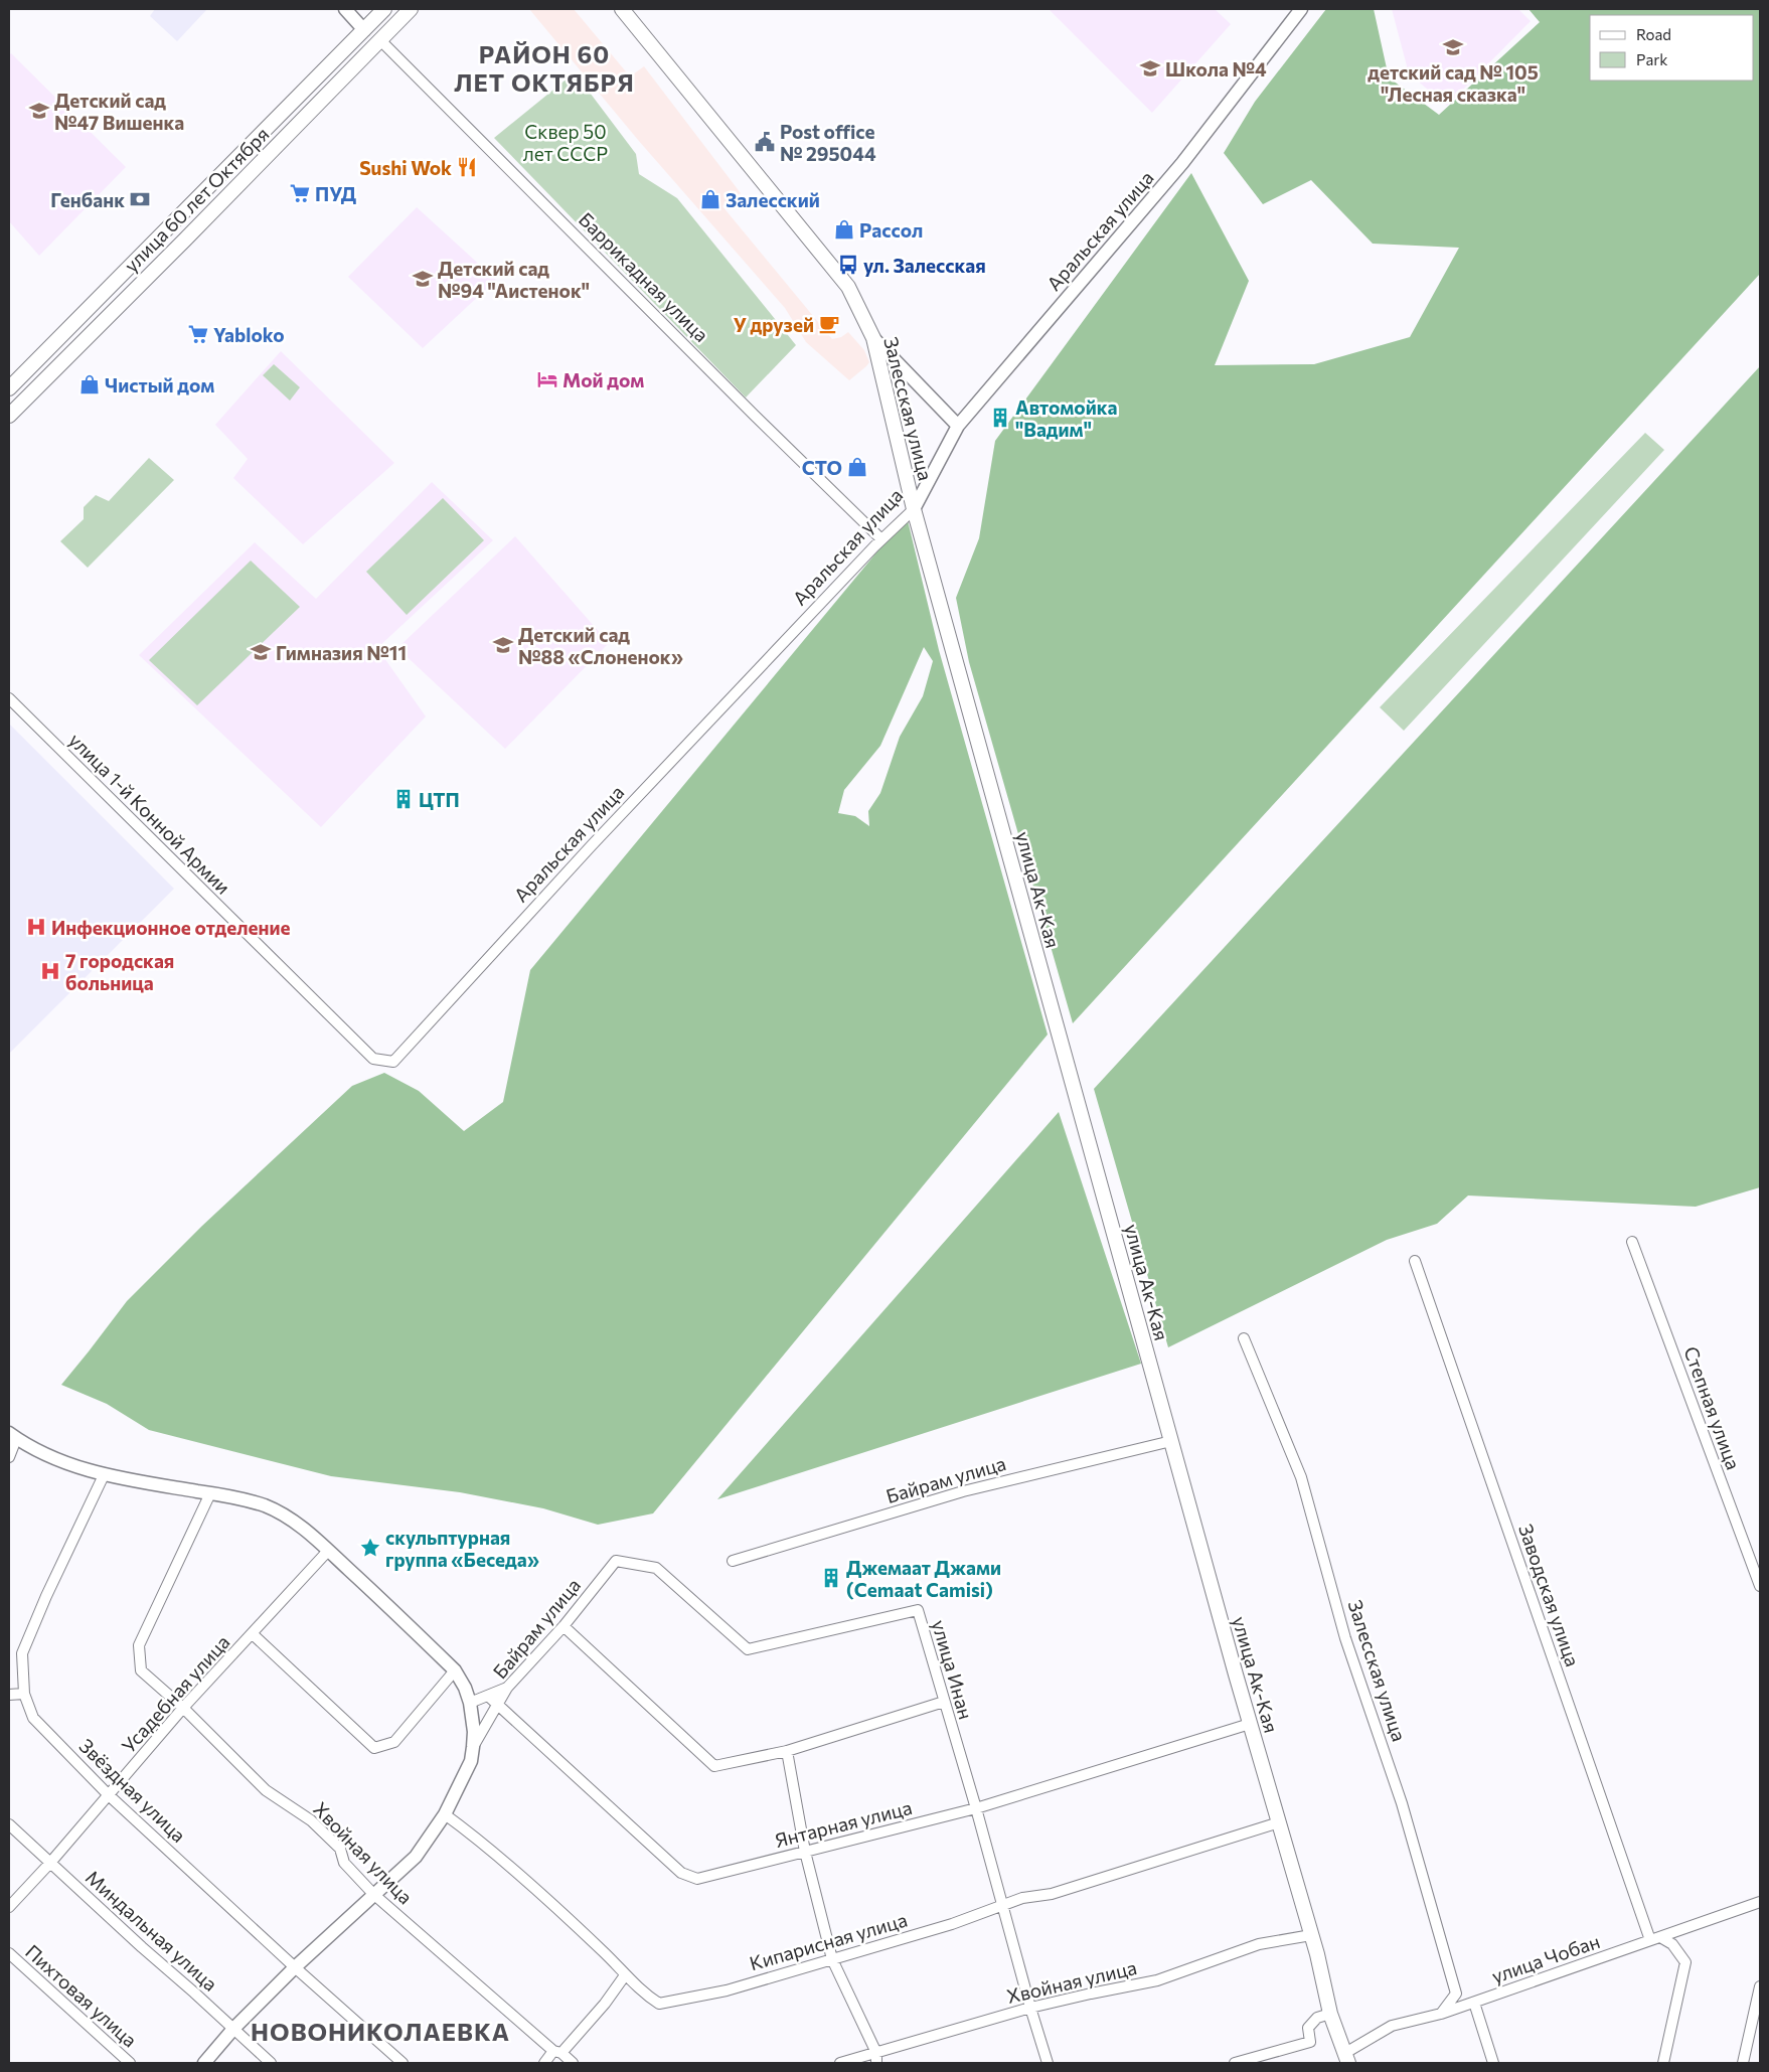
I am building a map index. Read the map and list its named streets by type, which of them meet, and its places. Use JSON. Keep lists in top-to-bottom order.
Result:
{
  "streets": {
    "main road": ["улица 60 лет Октября", "Залесская улица", "улица Ак-Кая"],
    "street": [
      "Аральская улица",
      "Баррикадная улица",
      "улица 1-й Конной Армии",
      "Степная улица",
      "Байрам улица",
      "Заводская улица",
      "улица Инан",
      "Усадебная улица",
      "Звёздная улица",
      "Янтарная улица",
      "Хвойная улица",
      "Миндальная улица",
      "Кипарисная улица",
      "улица Чобан",
      "Пихтовая улица"
    ]
  },
  "crossings": [
    ["улица 60 лет Октября", "Баррикадная улица"],
    ["Аральская улица", "Баррикадная улица"],
    ["Аральская улица", "Залесская улица"],
    ["Аральская улица", "улица 1-й Конной Армии"],
    ["Аральская улица", "улица Ак-Кая"],
    ["Залесская улица", "улица Ак-Кая"],
    ["Залесская улица", "улица Чобан"],
    ["улица Ак-Кая", "Байрам улица"],
    ["улица Ак-Кая", "Янтарная улица"],
    ["улица Ак-Кая", "Хвойная улица"],
    ["улица Ак-Кая", "Кипарисная улица"],
    ["улица Ак-Кая", "улица Чобан"],
    ["Байрам улица", "улица Инан"],
    ["Байрам улица", "Янтарная улица"],
    ["Заводская улица", "улица Чобан"],
    ["улица Инан", "Янтарная улица"],
    ["улица Инан", "Хвойная улица"],
    ["улица Инан", "Кипарисная улица"],
    ["Усадебная улица", "Звёздная улица"],
    ["Усадебная улица", "Хвойная улица"],
    ["Усадебная улица", "Миндальная улица"]
  ],
  "districts": ["РАЙОН 60 ЛЕТ ОКТЯБРЯ", "НОВОНИКОЛАЕВКА"],
  "parks": ["Сквер 50 лет СССР"],
  "places": {
    "school or university": [
      "детский сад № 105 \"Лесная сказка\"",
      "Школа №4",
      "Детский сад №47 Вишенка",
      "Детский сад №94 \"Аистенок\"",
      "Детский сад №88 «Слоненок»",
      "Гимназия №11"
    ],
    "public building": ["Post office № 295044"],
    "restaurant": ["Sushi Wok"],
    "supermarket": ["ПУД", "Yabloko"],
    "bank": ["Генбанк"],
    "shop": [
      "Залесский",
      "Рассол",
      "Чистый дом",
      "СТО"
    ],
    "bus stop": ["ул. Залесская"],
    "cafe": ["У друзей"],
    "hotel": ["Мой дом"],
    "building": ["Автомойка \"Вадим\"", "ЦТП", "Джемаат Джами (Cemaat Camisi)"],
    "hospital": ["Инфекционное отделение", "7 городская больница"],
    "place": ["скульптурная группа «Беседа»"]
  },
  "legend": ["Road", "Park"]
}
